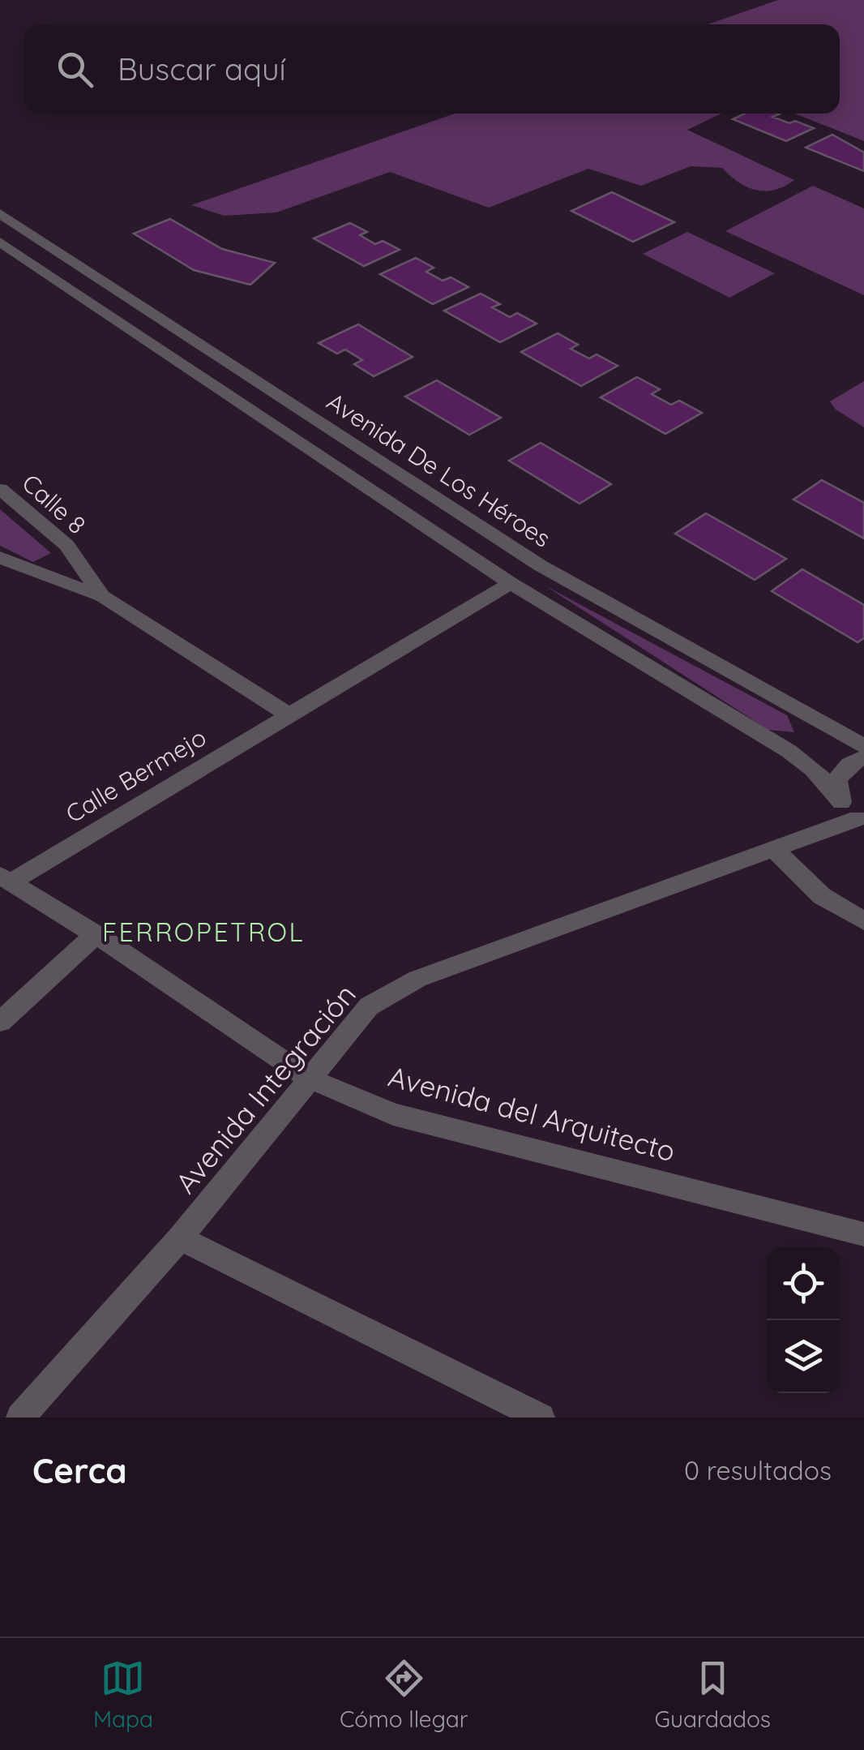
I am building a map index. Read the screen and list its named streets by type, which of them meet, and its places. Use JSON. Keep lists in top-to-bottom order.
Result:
{
  "streets": {
    "street": [
      "Avenida De Los Héroes",
      "Calle 8",
      "Calle Bermejo",
      "Avenida Integración",
      "Avenida del Arquitecto"
    ]
  },
  "crossings": [
    ["Calle Bermejo", "Avenida del Arquitecto"],
    ["Avenida Integración", "Avenida del Arquitecto"]
  ],
  "districts": ["FERROPETROL"],
  "page": {
    "search": "Buscar aquí",
    "heading": ["Cerca", "0 resultados"],
    "nav": ["Mapa", "Cómo llegar", "Guardados"]
  }
}
